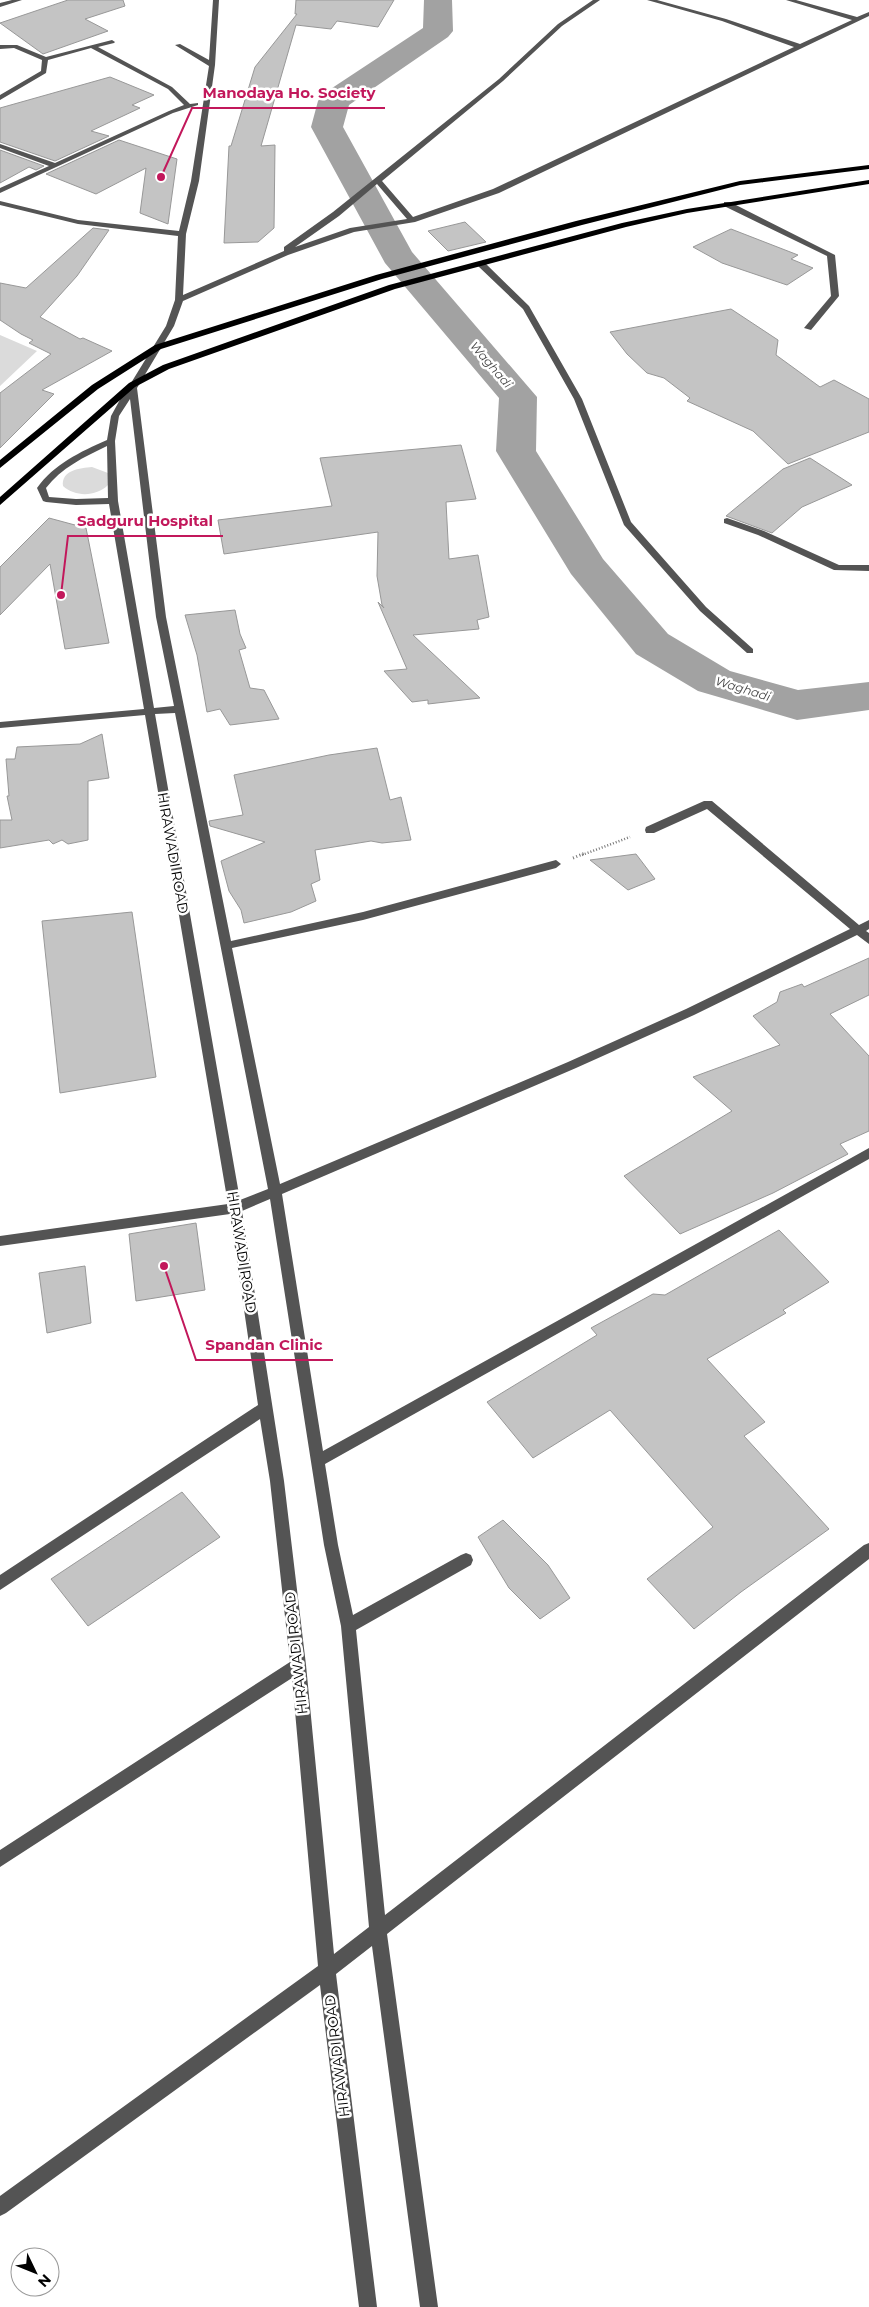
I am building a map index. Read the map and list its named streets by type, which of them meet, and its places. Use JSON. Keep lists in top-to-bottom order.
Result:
{
  "streets": {
    "street": ["HIRAWADI ROAD"]
  },
  "water": ["Waghadi"],
  "places": ["Manodaya Ho. Society", "Sadguru Hospital", "Spandan Clinic"],
  "north": "bottom right"
}
